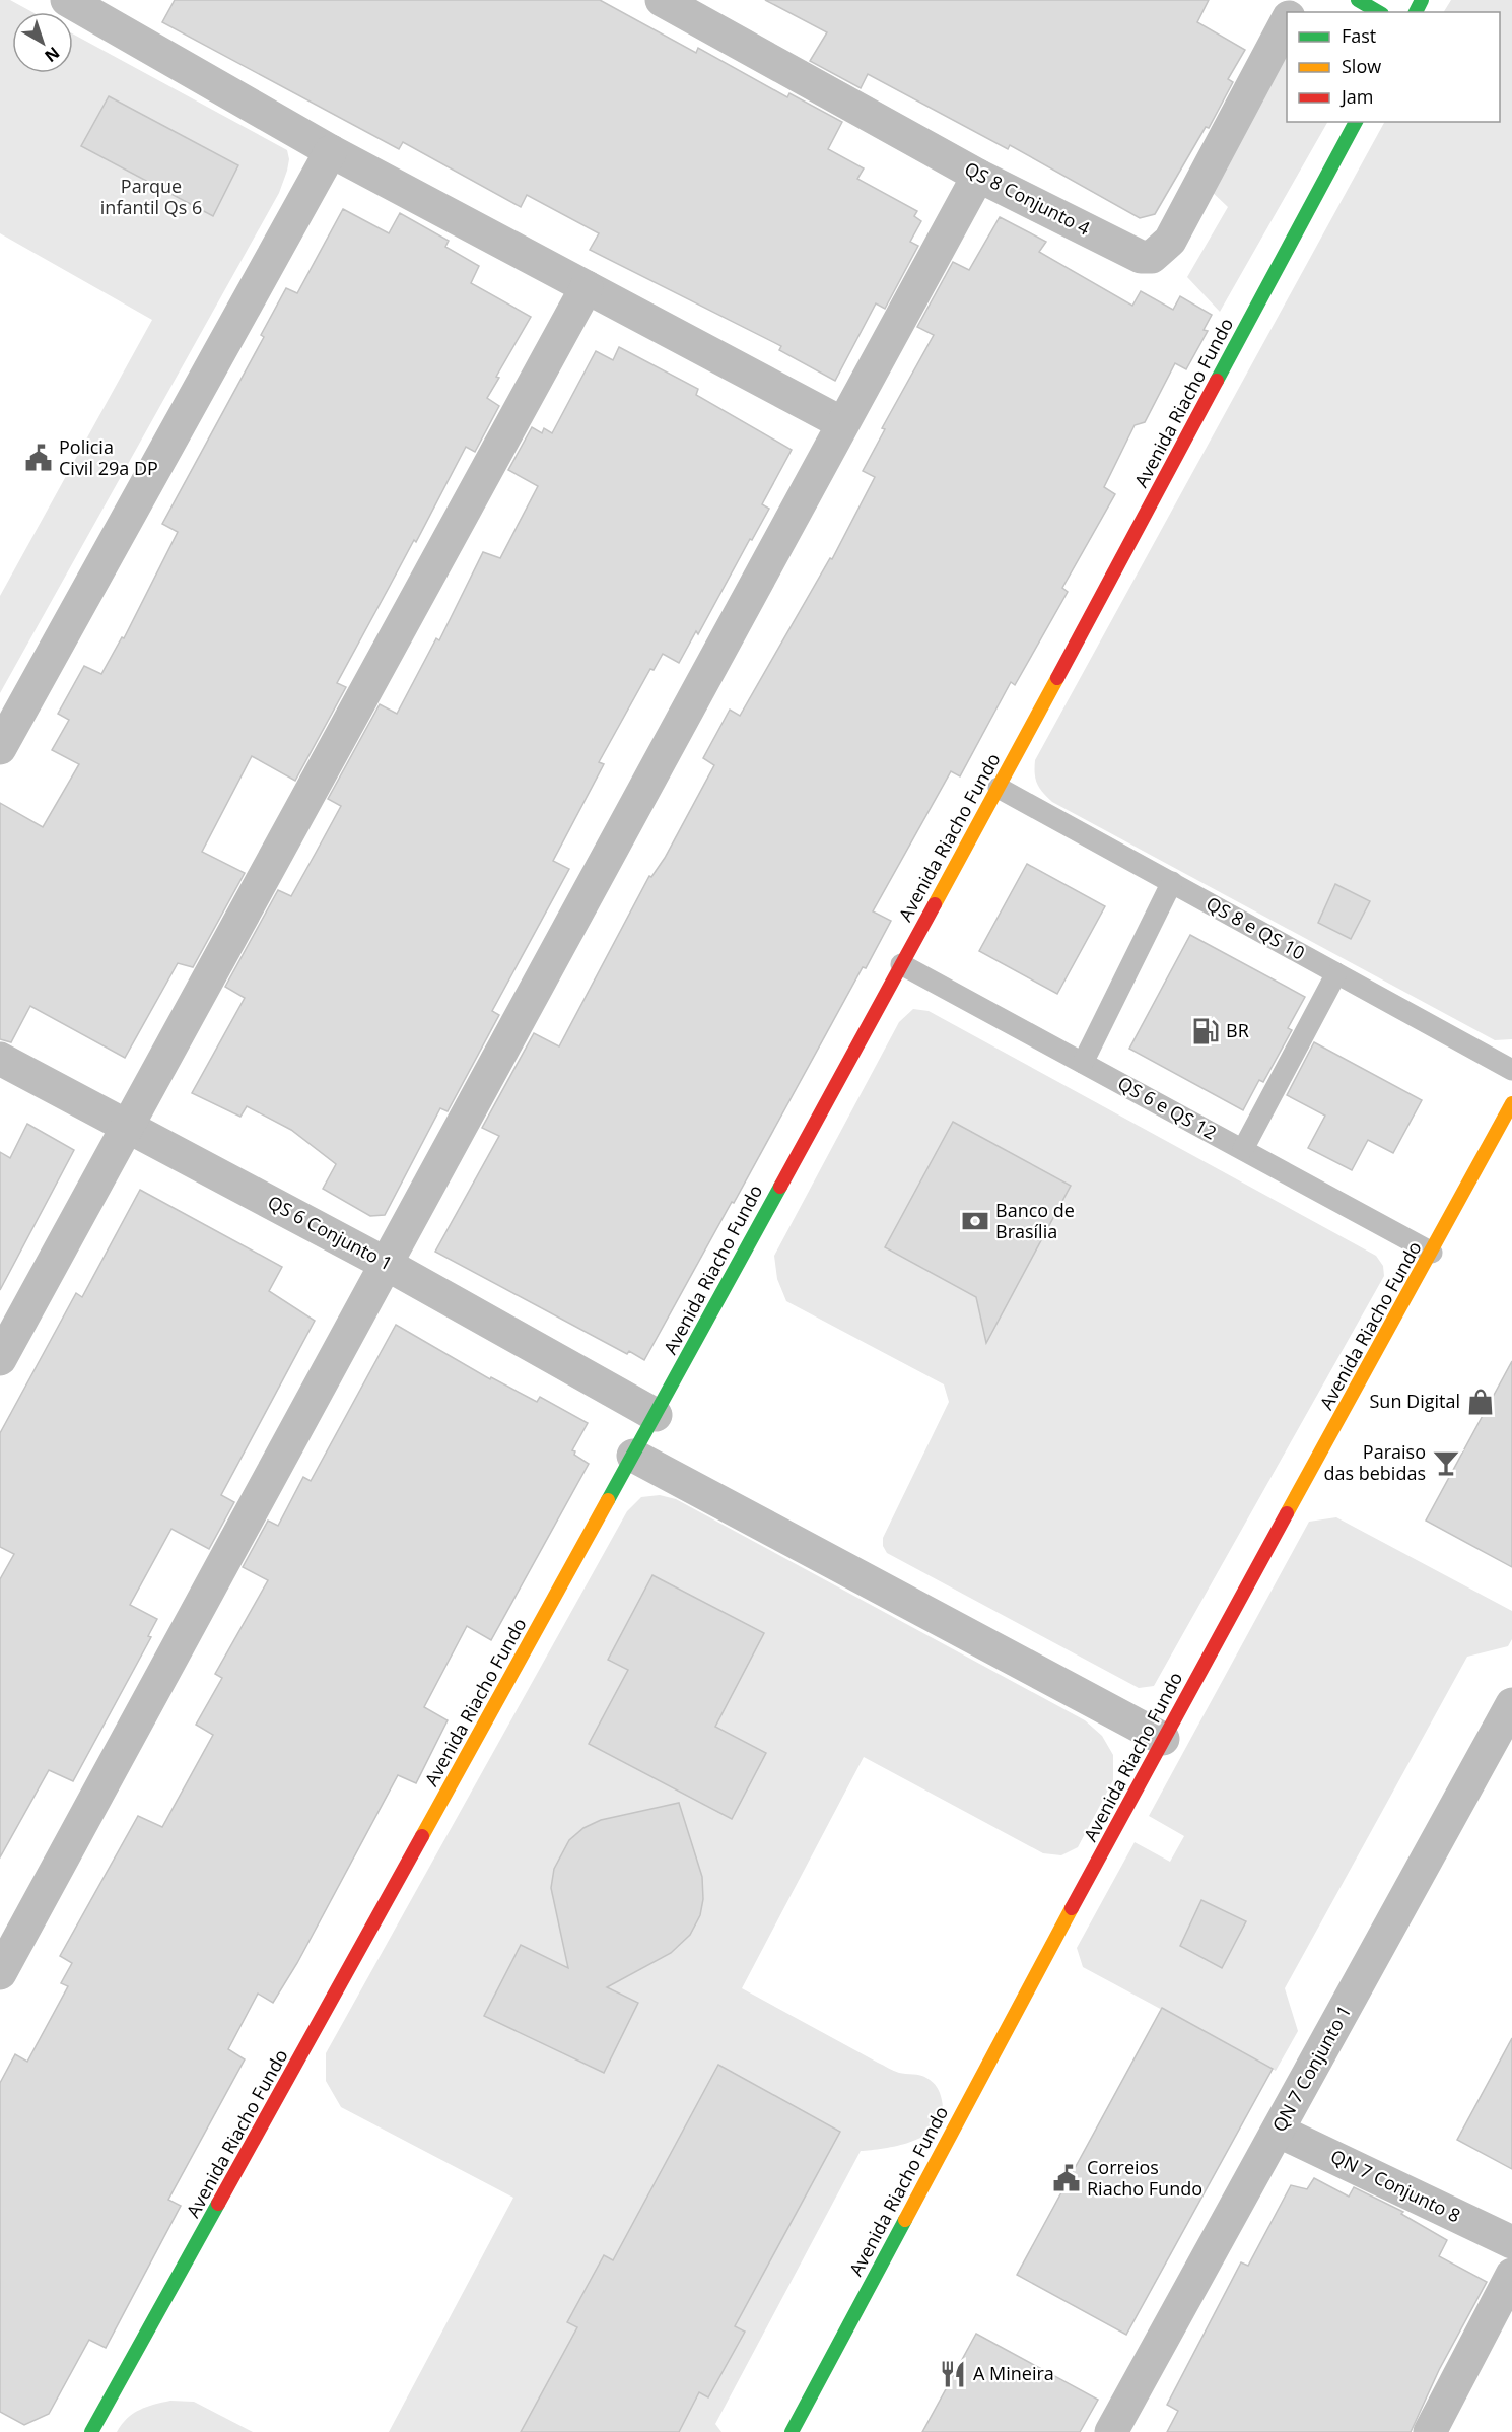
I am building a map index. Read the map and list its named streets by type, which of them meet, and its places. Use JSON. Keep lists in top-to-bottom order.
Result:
{
  "streets": {
    "street": [
      "QS 8 Conjunto 4",
      "Avenida Riacho Fundo",
      "QS 6 Conjunto 1",
      "QN 7 Conjunto 1",
      "QN 7 Conjunto 8"
    ],
    "lane": ["QS 8 e QS 10", "QS 6 e QS 12"]
  },
  "crossings": [
    ["Avenida Riacho Fundo", "QS 8 e QS 10"],
    ["Avenida Riacho Fundo", "QS 6 e QS 12"],
    ["Avenida Riacho Fundo", "QS 6 Conjunto 1"],
    ["QN 7 Conjunto 1", "QN 7 Conjunto 8"]
  ],
  "parks": ["Parque infantil Qs 6"],
  "places": {
    "public building": ["Policia Civil 29a DP", "Correios Riacho Fundo"],
    "fuel station": ["BR"],
    "bank": ["Banco de Brasília"],
    "shop": ["Sun Digital"],
    "bar": ["Paraiso das bebidas"],
    "restaurant": ["A Mineira"]
  },
  "legend": ["Fast", "Slow", "Jam"],
  "north": "bottom right"
}
